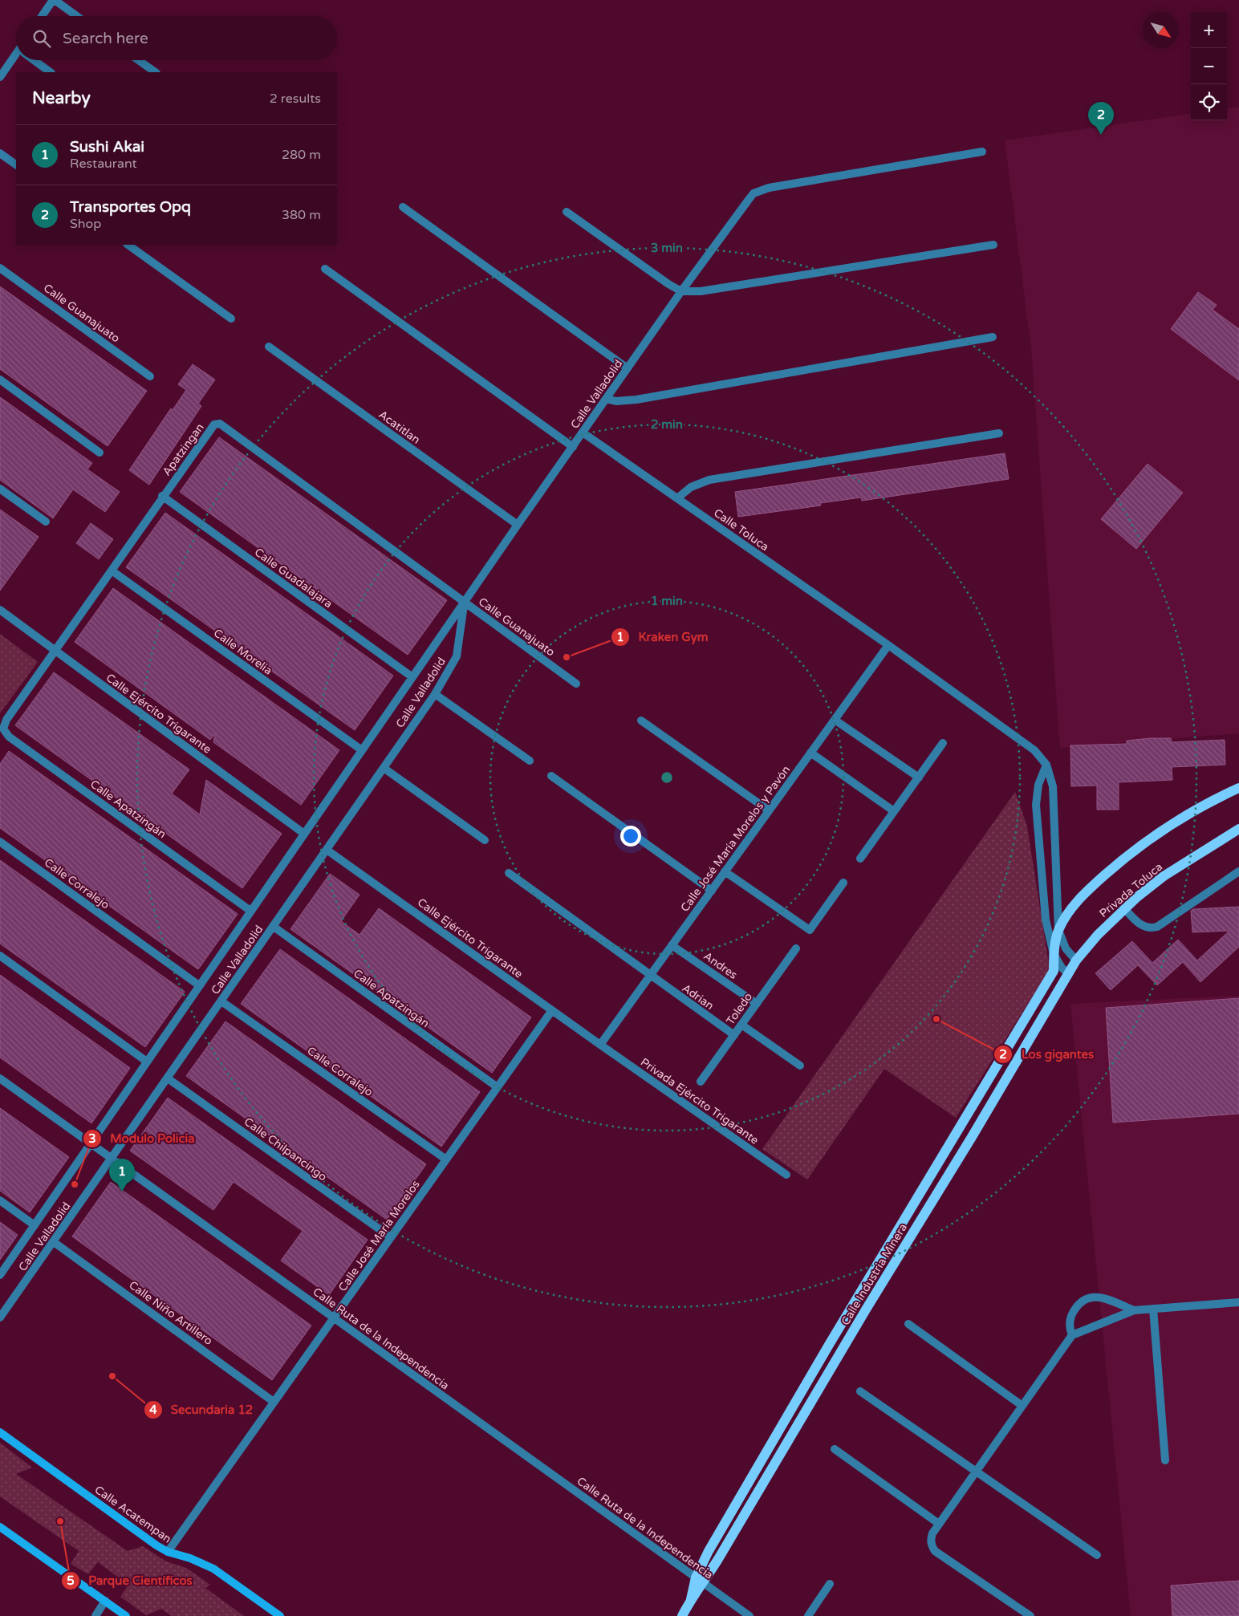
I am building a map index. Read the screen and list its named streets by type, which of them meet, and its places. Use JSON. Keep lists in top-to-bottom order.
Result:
{
  "streets": {
    "main road": ["Privada Toluca", "Calle Industria Minera"],
    "street": [
      "Calle Guanajuato",
      "Calle Valladolid",
      "Acatitlan",
      "Apatzingan",
      "Calle Toluca",
      "Calle Guadalajara",
      "Calle Morelia",
      "Calle Ejército Trigarante",
      "Calle Apatzingán",
      "Calle José María Morelos y Pavón",
      "Calle Corralejo",
      "Andres",
      "Adrian",
      "Toledo",
      "Privada Ejército Trigarante",
      "Calle Chilpancingo",
      "Calle José María Morelos",
      "Calle Niño Artillero",
      "Calle Ruta de la Independencia",
      "Calle Acatempan"
    ]
  },
  "crossings": [
    ["Calle Guanajuato", "Calle Valladolid"],
    ["Calle Guanajuato", "Apatzingan"],
    ["Calle Valladolid", "Acatitlan"],
    ["Calle Valladolid", "Apatzingan"],
    ["Calle Valladolid", "Calle Toluca"],
    ["Calle Valladolid", "Calle Guadalajara"],
    ["Calle Valladolid", "Calle Morelia"],
    ["Calle Valladolid", "Calle Ejército Trigarante"],
    ["Calle Valladolid", "Calle Apatzingán"],
    ["Calle Valladolid", "Calle Corralejo"],
    ["Calle Valladolid", "Calle Chilpancingo"],
    ["Calle Valladolid", "Calle Niño Artillero"],
    ["Calle Valladolid", "Calle Ruta de la Independencia"],
    ["Apatzingan", "Calle Guadalajara"],
    ["Apatzingan", "Calle Morelia"],
    ["Apatzingan", "Calle Ejército Trigarante"],
    ["Apatzingan", "Calle Apatzingán"],
    ["Calle Toluca", "Calle José María Morelos y Pavón"],
    ["Calle Ejército Trigarante", "Calle José María Morelos y Pavón"],
    ["Calle Ejército Trigarante", "Privada Ejército Trigarante"],
    ["Calle Ejército Trigarante", "Calle José María Morelos"],
    ["Calle Apatzingán", "Calle José María Morelos"],
    ["Calle José María Morelos y Pavón", "Andres"],
    ["Calle José María Morelos y Pavón", "Adrian"],
    ["Calle José María Morelos y Pavón", "Privada Ejército Trigarante"],
    ["Calle Corralejo", "Calle José María Morelos"],
    ["Privada Toluca", "Calle Industria Minera"],
    ["Andres", "Toledo"],
    ["Adrian", "Toledo"],
    ["Calle Chilpancingo", "Calle José María Morelos"],
    ["Calle José María Morelos", "Calle Niño Artillero"],
    ["Calle José María Morelos", "Calle Ruta de la Independencia"],
    ["Calle José María Morelos", "Calle Acatempan"],
    ["Calle Industria Minera", "Calle Ruta de la Independencia"]
  ],
  "places": [
    "Kraken Gym",
    "Los gigantes",
    "Modulo Policia",
    "Secundaria 12",
    "Parque Científicos"
  ],
  "north": "bottom right",
  "page": {
    "map_buttons": ["+", "−"],
    "search": "Search here",
    "heading": ["Nearby", "2 results"],
    "pins": ["2", "1"],
    "list": [
      {
        "mark": "1",
        "name": "Sushi Akai",
        "note": "Restaurant",
        "value": "280 m"
      },
      {
        "mark": "2",
        "name": "Transportes Opq",
        "note": "Shop",
        "value": "380 m"
      }
    ]
  },
  "rings": ["3 min", "2 min", "1 min"]
}
